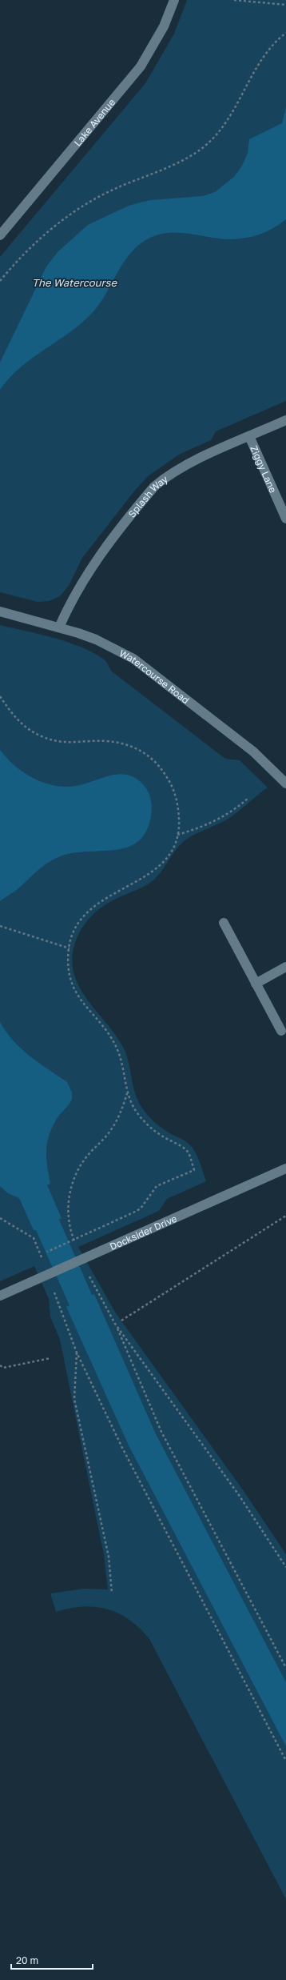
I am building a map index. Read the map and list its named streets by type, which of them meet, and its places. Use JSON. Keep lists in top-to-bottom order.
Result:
{
  "streets": {
    "street": [
      "Lake Avenue",
      "Ziggy Lane",
      "Splash Way",
      "Watercourse Road",
      "Docksider Drive"
    ]
  },
  "crossings": [
    ["Ziggy Lane", "Splash Way"],
    ["Splash Way", "Watercourse Road"]
  ],
  "water": ["The Watercourse"],
  "scale_bar": "20 m"
}
